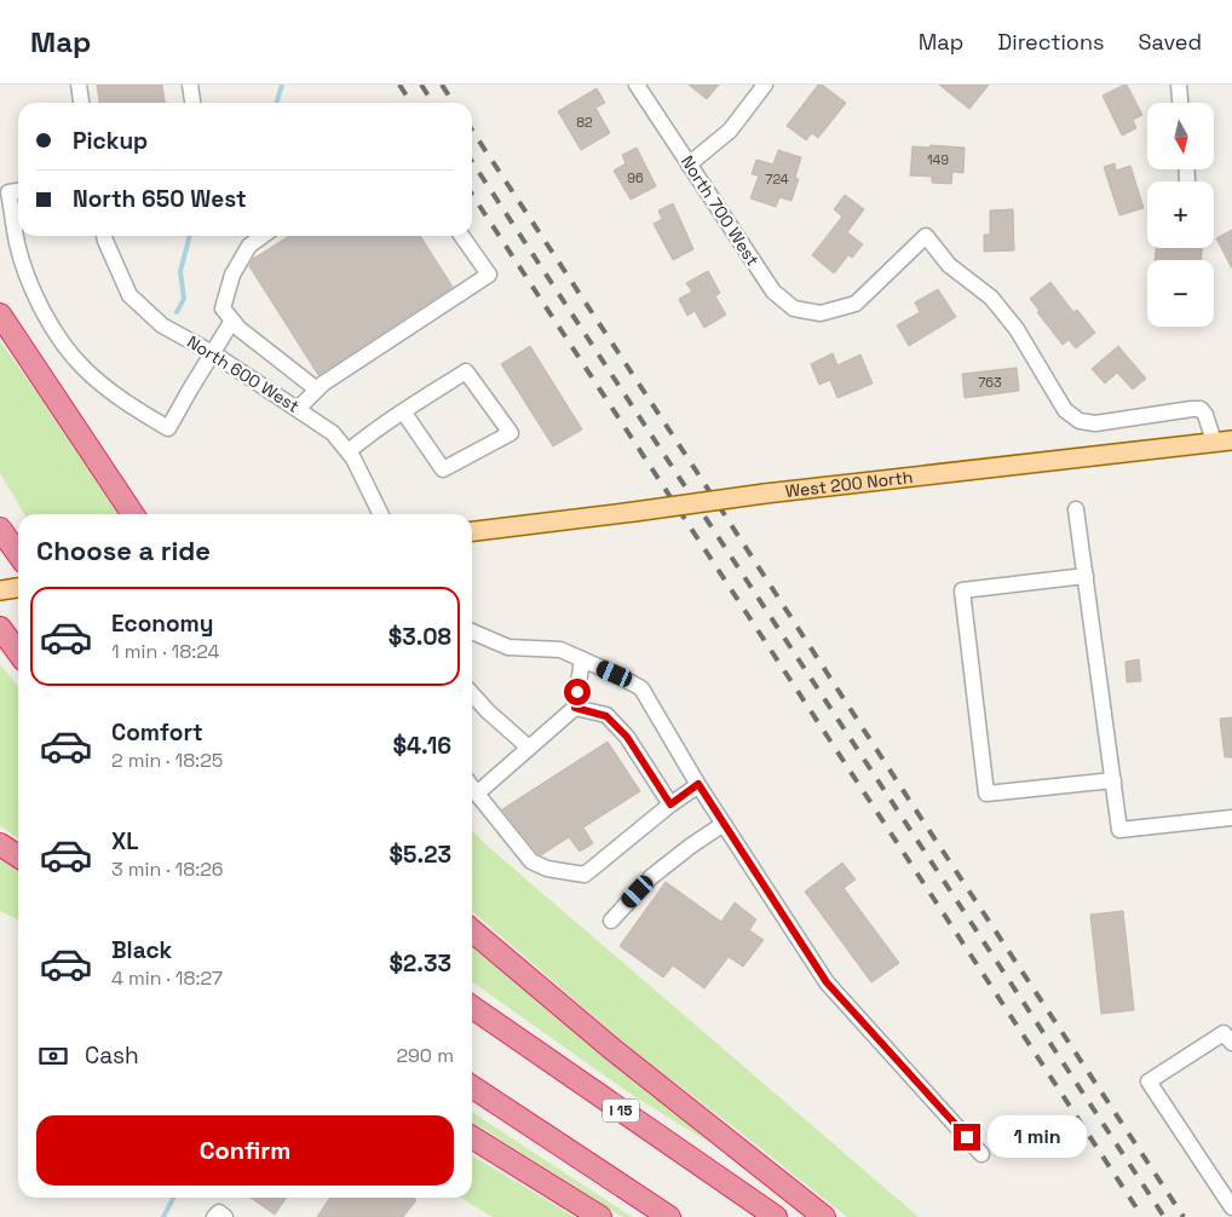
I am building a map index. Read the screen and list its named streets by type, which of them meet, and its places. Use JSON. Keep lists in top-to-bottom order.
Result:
{
  "streets": {
    "highway": ["I 15"],
    "main road": ["West 200 North"],
    "street": ["North 700 West", "North 600 West"]
  },
  "crossings": [
    ["North 700 West", "West 200 North"]
  ],
  "house_numbers": [
    "82",
    "149",
    "96",
    "724",
    "763"
  ],
  "north": "bottom",
  "page": {
    "header": "Map",
    "nav": ["Map", "Directions", "Saved"],
    "map_buttons": ["+", "−"],
    "banner": ["Pickup", "North 650 West"],
    "heading": "Choose a ride",
    "list": [
      {
        "name": "Economy",
        "note": "1 min · 18:24",
        "value": "$3.08"
      },
      {
        "name": "Comfort",
        "note": "2 min · 18:25",
        "value": "$4.16"
      },
      {
        "name": "XL",
        "note": "3 min · 18:26",
        "value": "$5.23"
      },
      {
        "name": "Black",
        "note": "4 min · 18:27",
        "value": "$2.33"
      }
    ],
    "pay": ["Cash", "290 m"],
    "buttons": "Confirm",
    "bubble": "1 min"
  }
}
